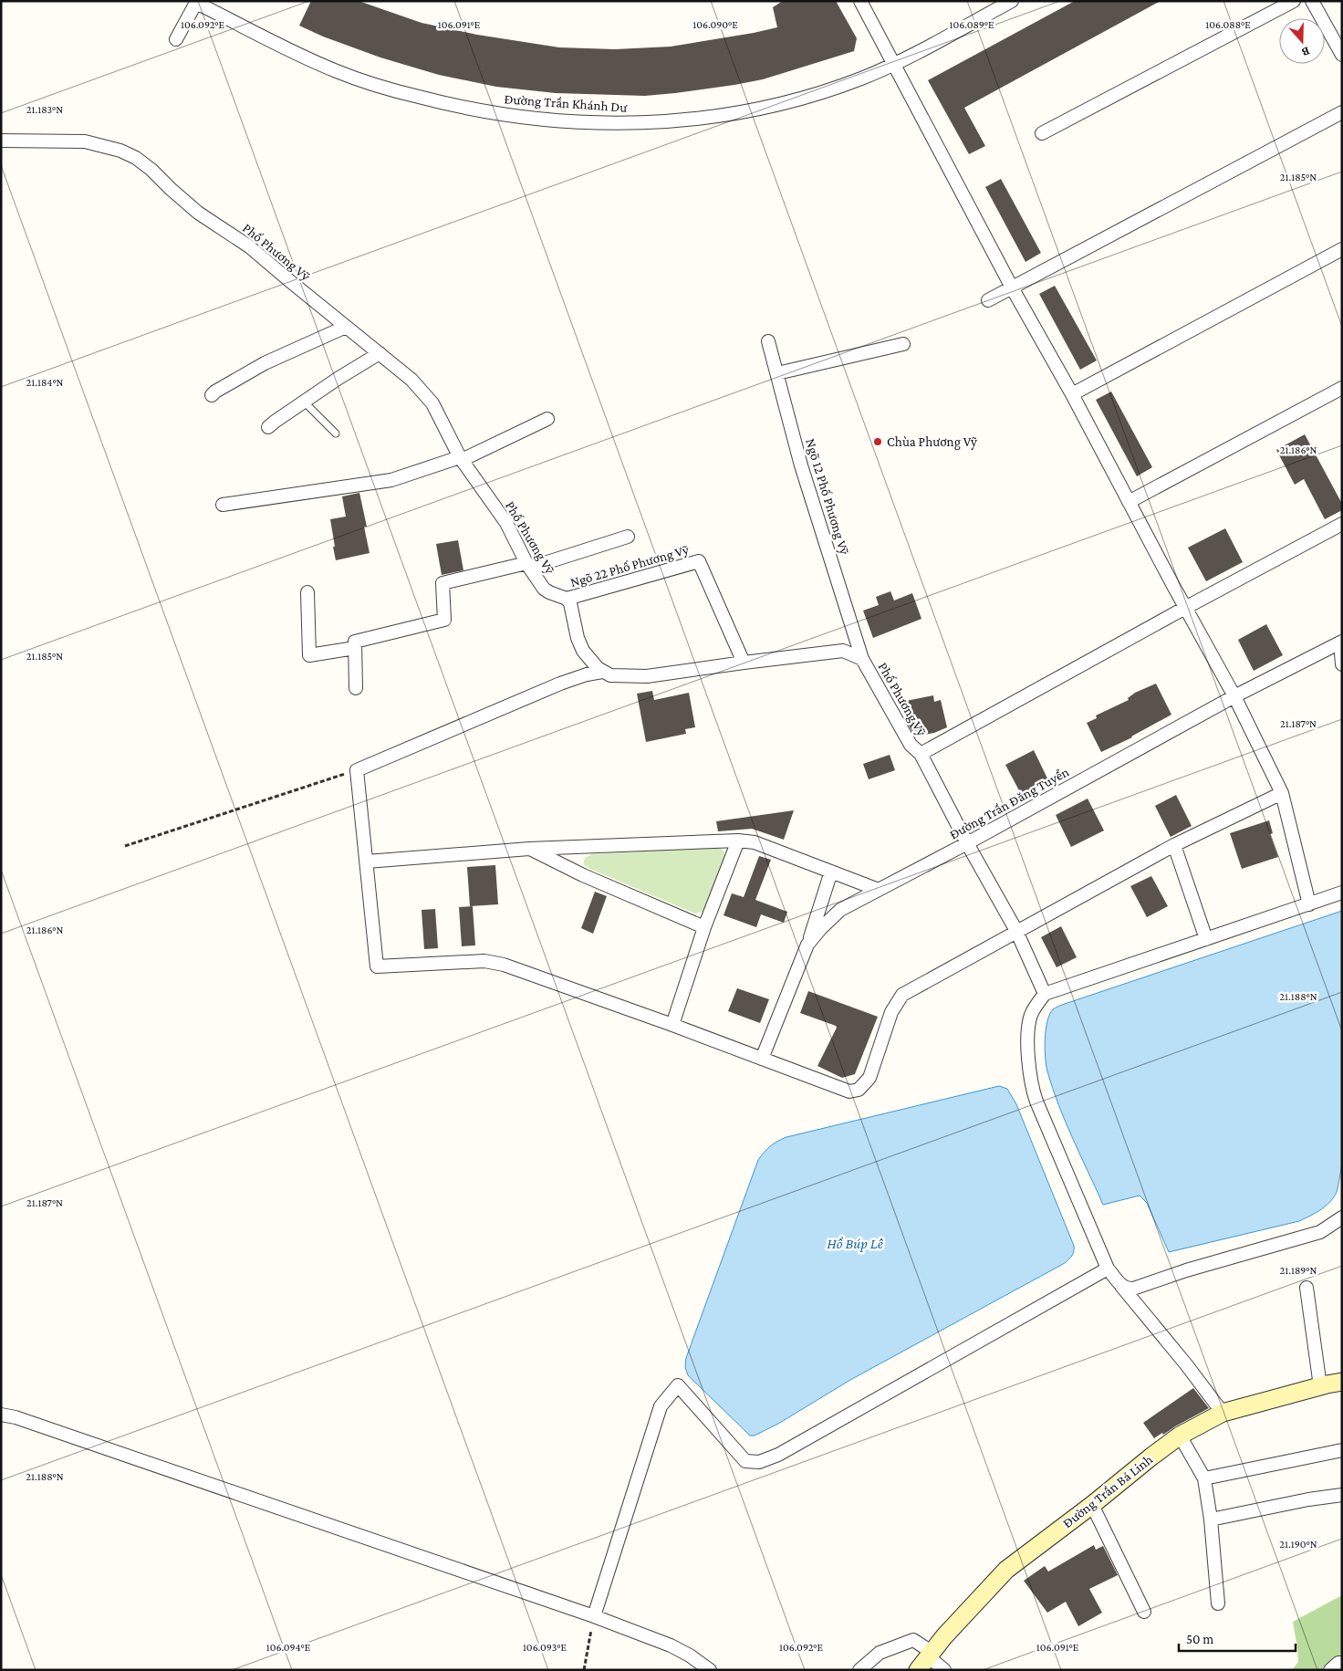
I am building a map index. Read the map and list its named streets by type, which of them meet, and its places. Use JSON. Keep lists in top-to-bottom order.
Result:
{
  "streets": {
    "street": [
      "Đường Trần Khánh Dư",
      "Phố Phương Vỹ",
      "Ngõ 12 Phố Phương Vỹ",
      "Ngõ 22 Phố Phương Vỹ",
      "Đường Trần Đăng Tuyển",
      "Đường Trần Bá Linh"
    ]
  },
  "crossings": [
    ["Phố Phương Vỹ", "Ngõ 12 Phố Phương Vỹ"],
    ["Phố Phương Vỹ", "Ngõ 22 Phố Phương Vỹ"],
    ["Phố Phương Vỹ", "Đường Trần Đăng Tuyển"]
  ],
  "water": ["Hồ Búp Lê"],
  "places": ["Chùa Phương Vỹ"],
  "scale_bar": "50 m",
  "north": "bottom",
  "coordinates": [
    "106.092°E",
    "106.091°E",
    "106.090°E",
    "106.089°E",
    "106.088°E",
    "21.183°N",
    "21.185°N",
    "21.184°N",
    "21.186°N",
    "21.187°N",
    "21.188°N",
    "21.189°N",
    "21.190°N",
    "106.094°E",
    "106.093°E"
  ]
}
